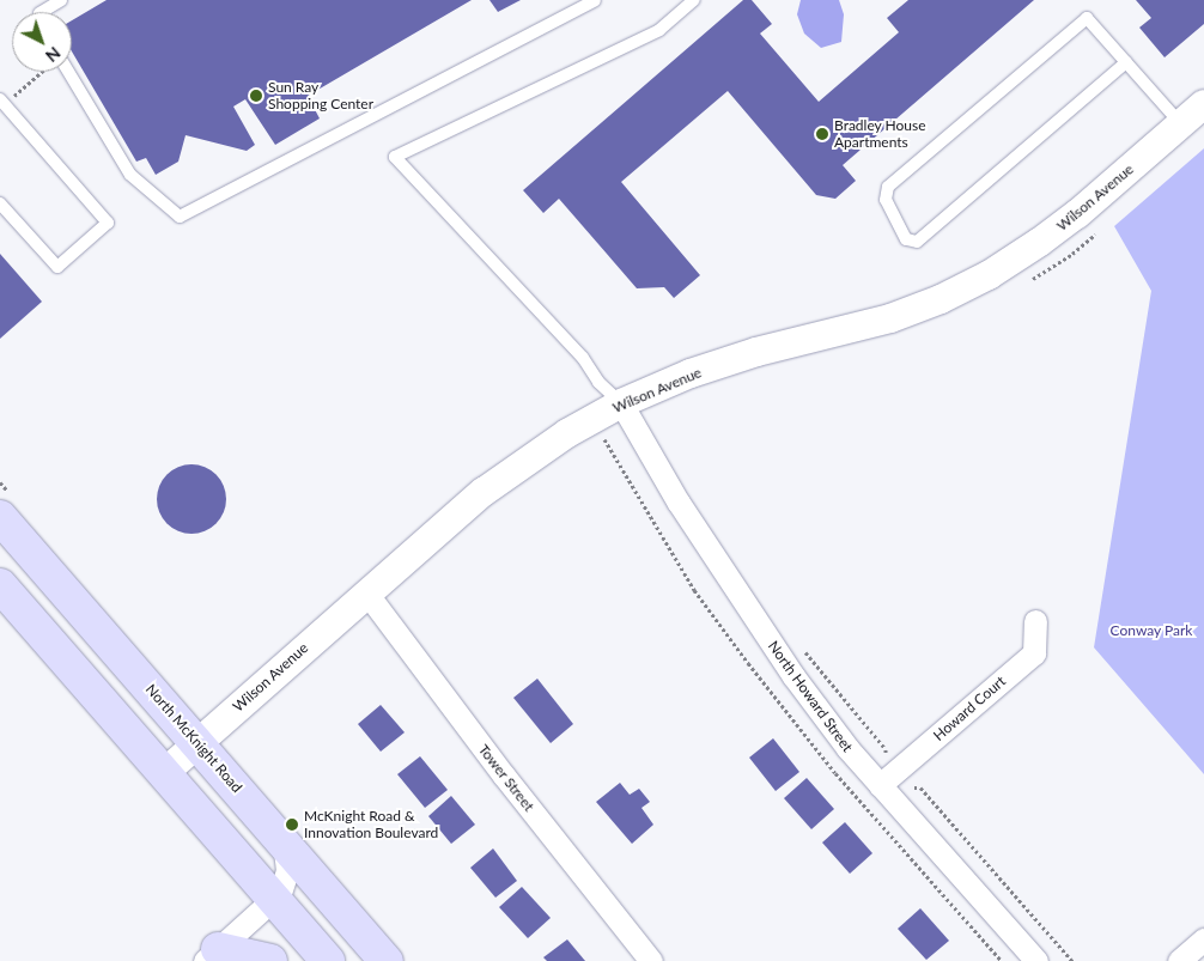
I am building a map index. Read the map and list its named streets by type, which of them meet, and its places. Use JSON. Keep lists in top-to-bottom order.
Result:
{
  "streets": {
    "main road": ["North McKnight Road"],
    "street": [
      "Wilson Avenue",
      "North Howard Street",
      "Howard Court",
      "Tower Street"
    ]
  },
  "crossings": [
    ["Wilson Avenue", "North Howard Street"],
    ["Wilson Avenue", "North McKnight Road"],
    ["Wilson Avenue", "Tower Street"],
    ["North Howard Street", "Howard Court"]
  ],
  "parks": ["Conway Park"],
  "places": ["Sun Ray Shopping Center", "Bradley House Apartments", "McKnight Road & Innovation Boulevard"],
  "north": "bottom right"
}
